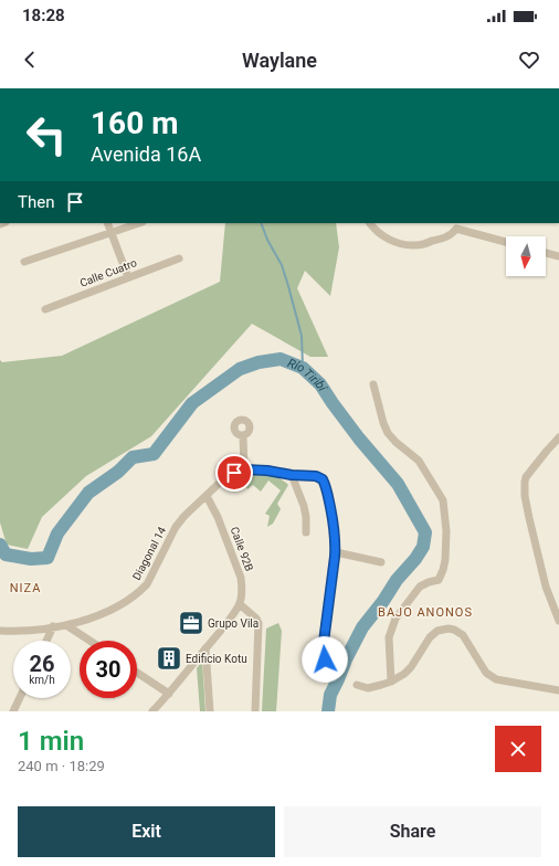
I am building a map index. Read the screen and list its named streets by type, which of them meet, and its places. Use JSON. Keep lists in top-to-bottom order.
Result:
{
  "streets": {
    "street": ["Calle Cuatro", "Calle 92B", "Diagonal 14"]
  },
  "crossings": [
    ["Calle 92B", "Diagonal 14"]
  ],
  "districts": ["NIZA", "BAJO ANONOS"],
  "water": ["Río Tiribí"],
  "places": {
    "office": ["Grupo Vila"],
    "building": ["Edificio Kotu"]
  },
  "north": "bottom",
  "page": {
    "status": "18:28",
    "header": "Waylane",
    "turn": ["160 m", "Avenida 16A"],
    "then": "Then",
    "speed": "26 km/h",
    "limit": "30",
    "heading": ["1 min", "240 m · 18:29"],
    "buttons": ["Exit", "Share"]
  }
}
